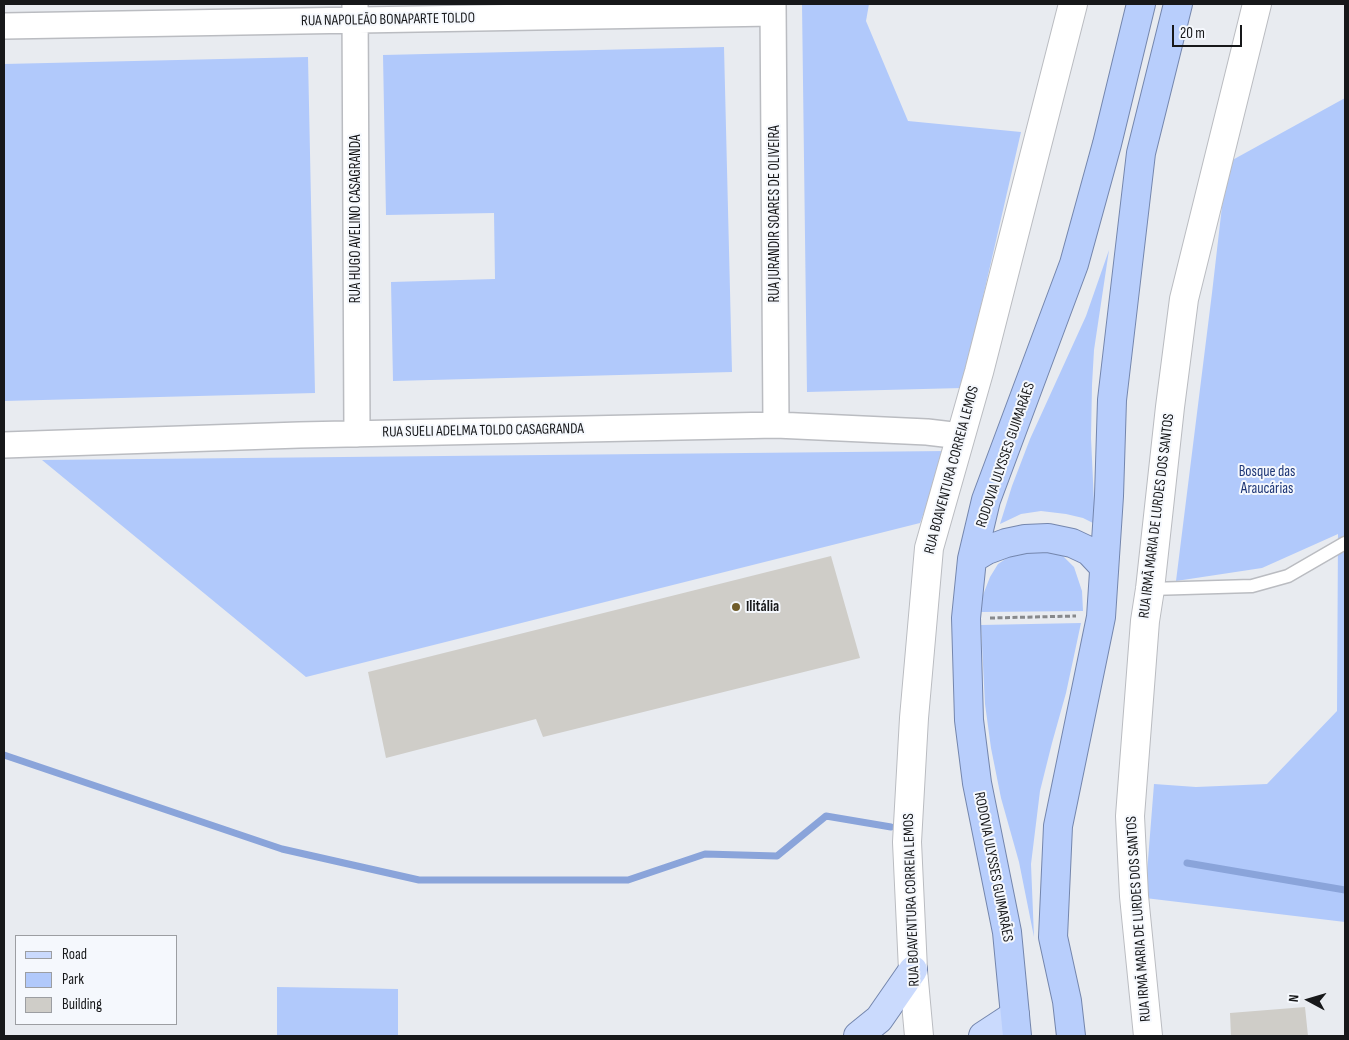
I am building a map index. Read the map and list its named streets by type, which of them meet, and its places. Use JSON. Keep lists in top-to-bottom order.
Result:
{
  "streets": {
    "highway": ["RODOVIA ULYSSES GUIMARÃES"],
    "street": [
      "RUA NAPOLEÃO BONAPARTE TOLDO",
      "RUA JURANDIR SOARES DE OLIVEIRA",
      "RUA HUGO AVELINO CASAGRANDA",
      "RUA SUELI ADELMA TOLDO CASAGRANDA",
      "RUA BOAVENTURA CORREIA LEMOS",
      "RUA IRMÃ MARIA DE LURDES DOS SANTOS"
    ]
  },
  "crossings": [
    ["RUA NAPOLEÃO BONAPARTE TOLDO", "RUA JURANDIR SOARES DE OLIVEIRA"],
    ["RUA NAPOLEÃO BONAPARTE TOLDO", "RUA HUGO AVELINO CASAGRANDA"],
    ["RUA JURANDIR SOARES DE OLIVEIRA", "RUA SUELI ADELMA TOLDO CASAGRANDA"],
    ["RUA HUGO AVELINO CASAGRANDA", "RUA SUELI ADELMA TOLDO CASAGRANDA"],
    ["RUA SUELI ADELMA TOLDO CASAGRANDA", "RUA BOAVENTURA CORREIA LEMOS"]
  ],
  "parks": ["Bosque das Araucárias"],
  "places": ["Ilitália"],
  "legend": ["Road", "Park", "Building"],
  "scale_bar": "20 m",
  "north": "left"
}
